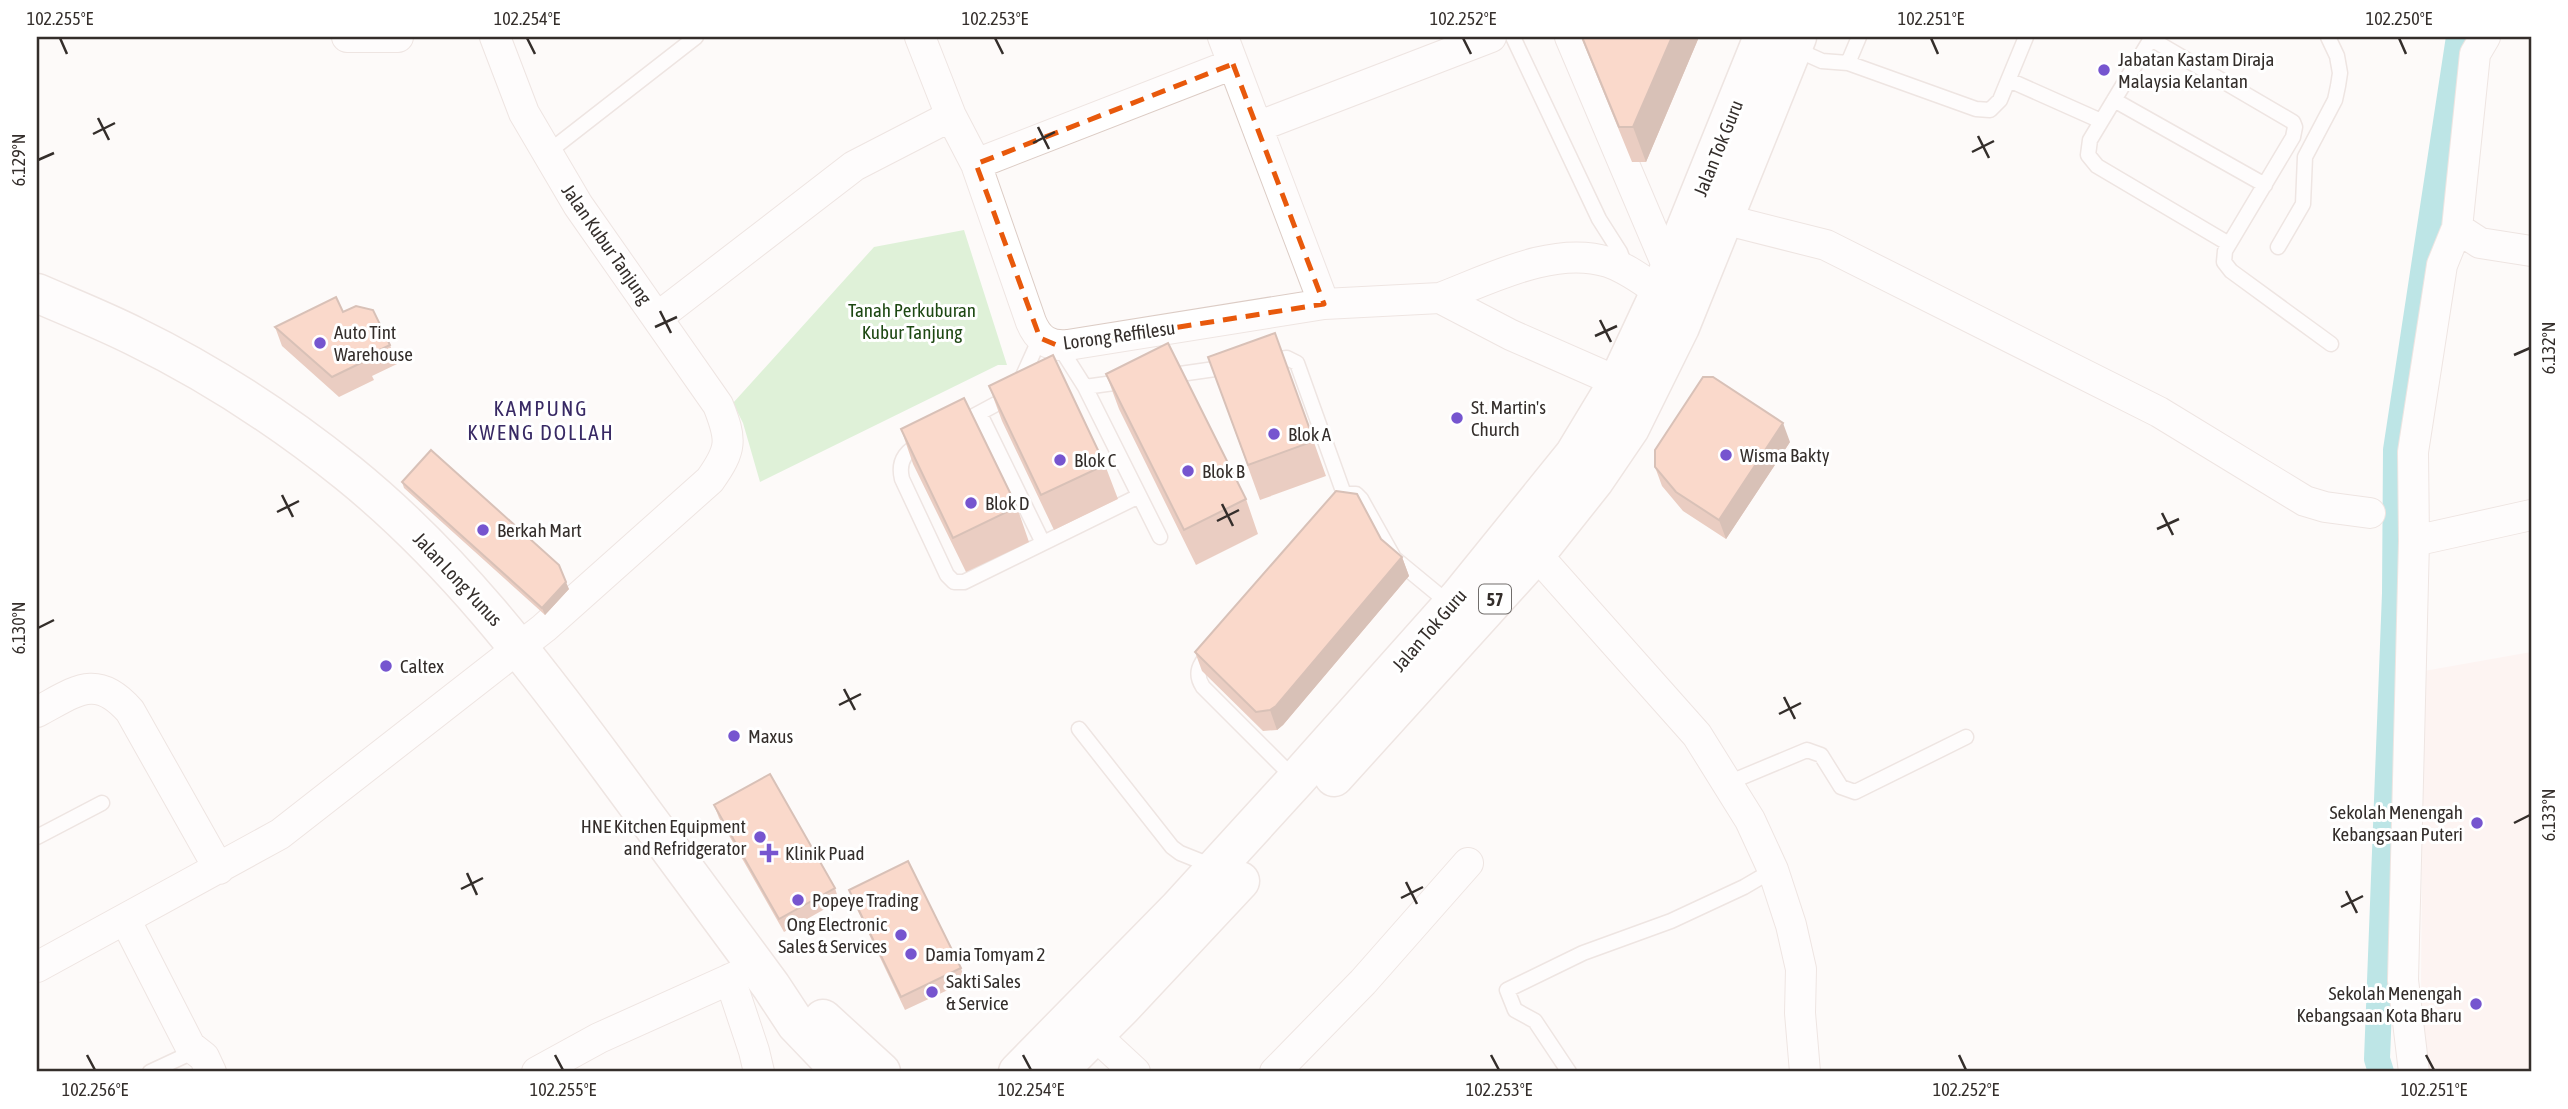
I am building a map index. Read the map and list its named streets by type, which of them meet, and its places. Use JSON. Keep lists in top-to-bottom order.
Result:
{
  "streets": {
    "main road": ["Jalan Tok Guru", "Jalan Long Yunus", "57"],
    "street": ["Jalan Kubur Tanjung", "Lorong Reffilesu"]
  },
  "crossings": [
    ["Jalan Tok Guru", "Lorong Reffilesu"],
    ["Jalan Kubur Tanjung", "Jalan Long Yunus"]
  ],
  "districts": ["KAMPUNG KWENG DOLLAH"],
  "parks": ["Tanah Perkuburan Kubur Tanjung"],
  "places": {
    "other": [
      "Jabatan Kastam Diraja Malaysia Kelantan",
      "Auto Tint Warehouse",
      "St. Martin's Church",
      "Blok A",
      "Wisma Bakty",
      "Blok C",
      "Blok B",
      "Blok D",
      "Berkah Mart",
      "Caltex",
      "Maxus",
      "Sekolah Menengah Kebangsaan Puteri",
      "HNE Kitchen Equipment and Refridgerator",
      "Popeye Trading",
      "Ong Electronic Sales & Services",
      "Damia Tomyam 2",
      "Sakti Sales & Service",
      "Sekolah Menengah Kebangsaan Kota Bharu"
    ],
    "health": ["Klinik Puad"]
  },
  "coordinates": [
    "102.255°E",
    "102.254°E",
    "102.253°E",
    "102.252°E",
    "102.251°E",
    "102.250°E",
    "6.129°N",
    "6.132°N",
    "6.130°N",
    "6.133°N",
    "102.256°E"
  ]
}
